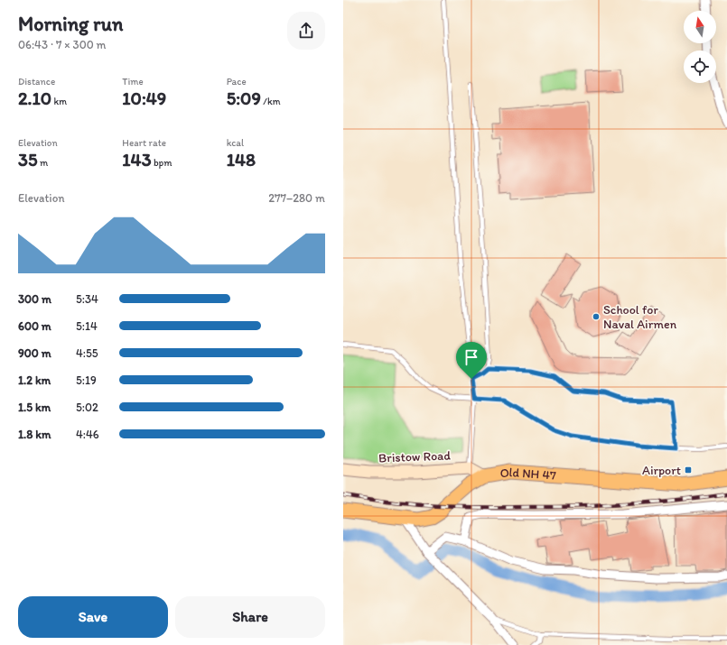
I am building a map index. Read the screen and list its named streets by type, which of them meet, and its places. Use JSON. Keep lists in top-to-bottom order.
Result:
{
  "streets": {
    "main road": ["Old NH 47"],
    "street": ["Bristow Road"]
  },
  "places": {
    "other": ["School for Naval Airmen"],
    "transit": ["Airport"]
  },
  "north": "top",
  "page": {
    "heading": ["Morning run", "06:43 · 7 × 300 m"],
    "stats": [
      ["Distance", "2.10 km"],
      ["Time", "10:49"],
      ["Pace", "5:09 /km"],
      ["Elevation", "35 m"],
      ["Heart rate", "143 bpm"],
      ["kcal", "148"]
    ],
    "chart": ["Elevation", "277–280 m"],
    "list": [
      {
        "name": "300 m",
        "note": "5:34"
      },
      {
        "name": "600 m",
        "note": "5:14"
      },
      {
        "name": "900 m",
        "note": "4:55"
      },
      {
        "name": "1.2 km",
        "note": "5:19"
      },
      {
        "name": "1.5 km",
        "note": "5:02"
      },
      {
        "name": "1.8 km",
        "note": "4:46"
      }
    ],
    "buttons": ["Save", "Share"]
  }
}
